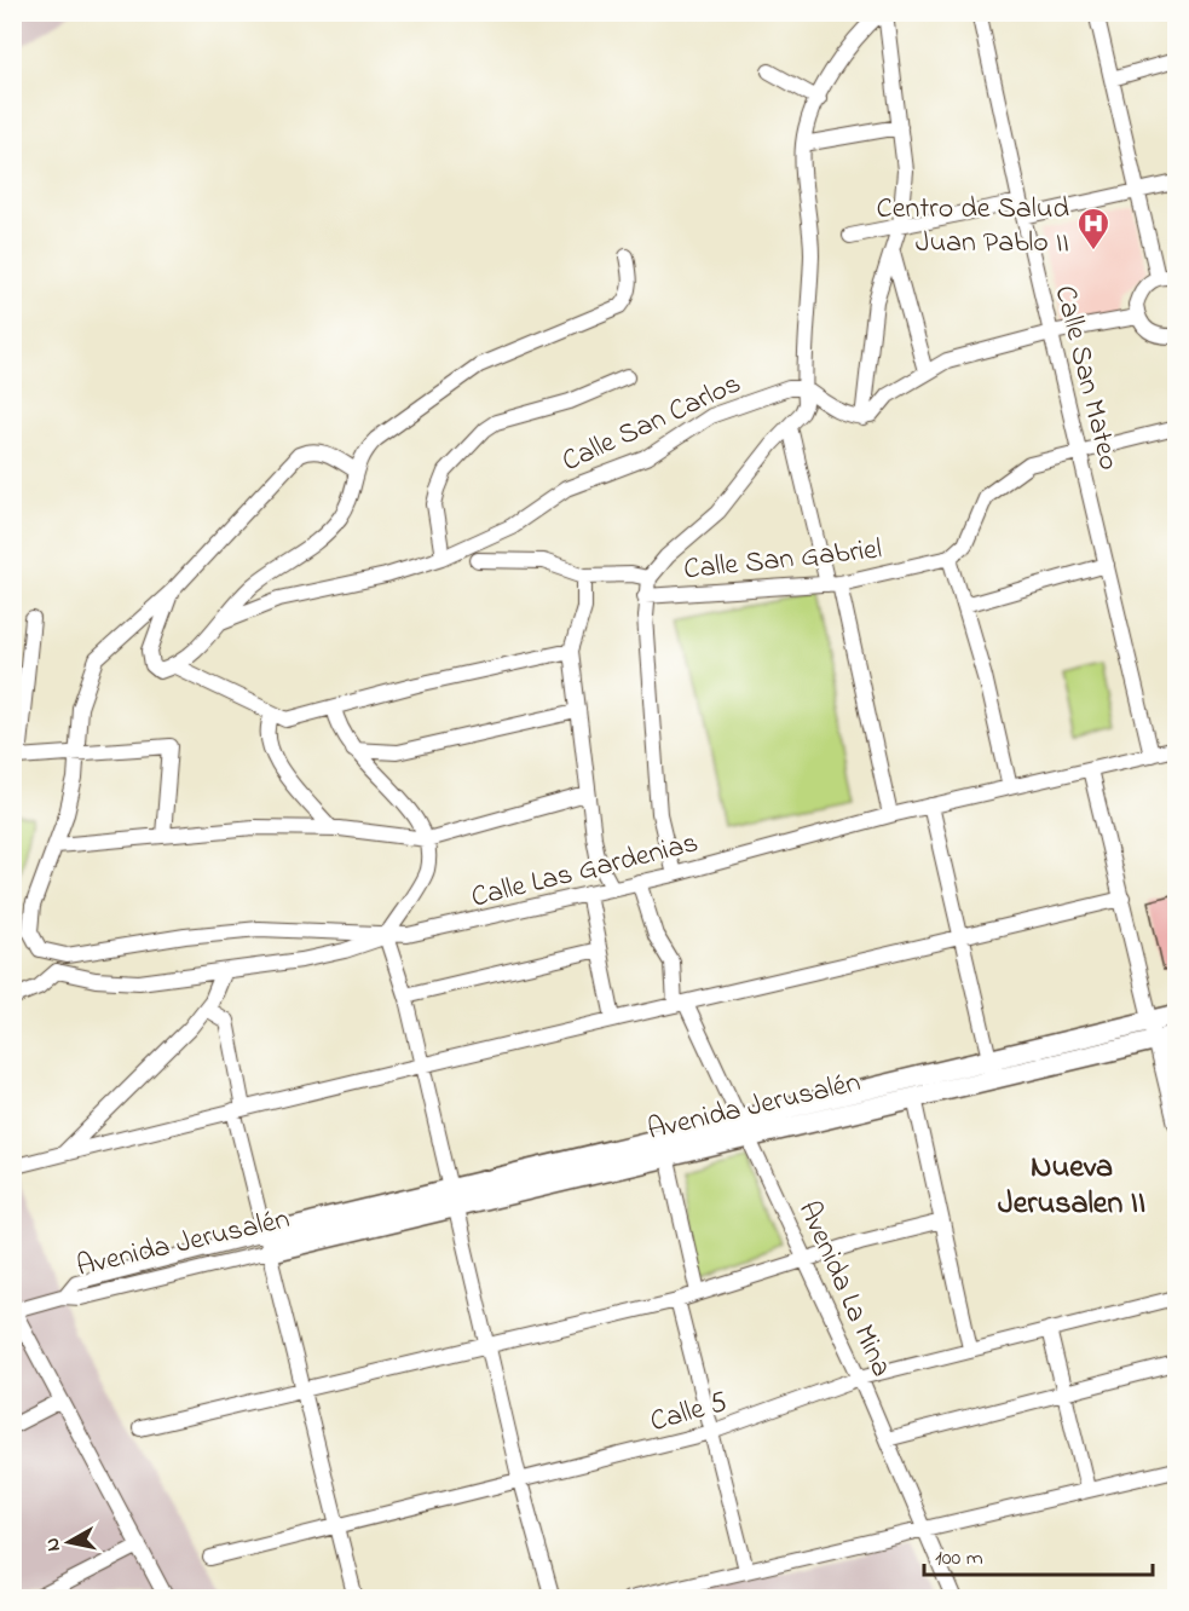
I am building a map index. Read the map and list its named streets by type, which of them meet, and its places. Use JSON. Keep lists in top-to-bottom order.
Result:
{
  "streets": {
    "street": [
      "Calle San Mateo",
      "Calle San Carlos",
      "Calle San Gabriel",
      "Calle Las Gardenias",
      "Avenida Jerusalén",
      "Avenida La Mina",
      "Calle 5"
    ]
  },
  "crossings": [
    ["Calle San Mateo", "Calle Las Gardenias"],
    ["Avenida Jerusalén", "Avenida La Mina"],
    ["Avenida La Mina", "Calle 5"]
  ],
  "districts": ["Nueva Jerusalen II"],
  "places": {
    "hospital": ["Centro de Salud Juan Pablo II"]
  },
  "scale_bar": "100 m",
  "north": "left"
}
